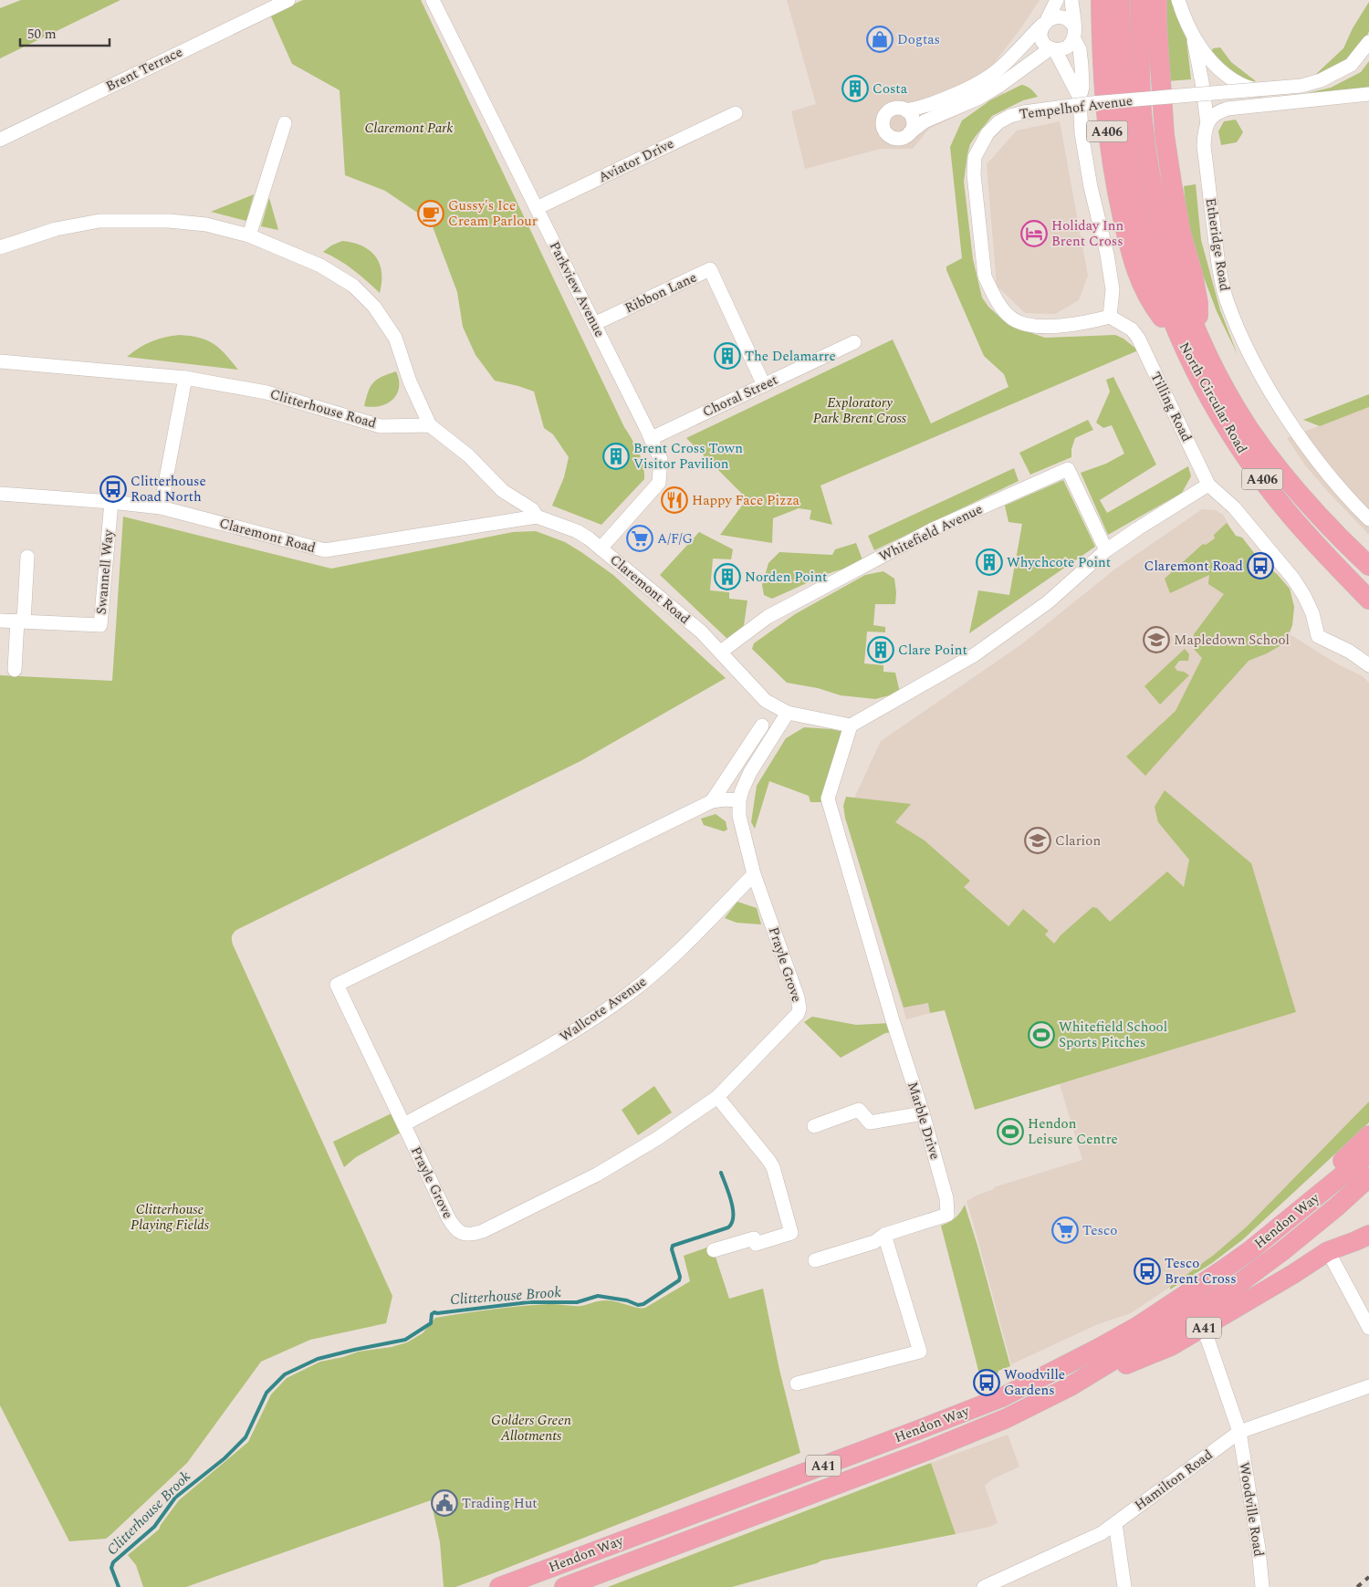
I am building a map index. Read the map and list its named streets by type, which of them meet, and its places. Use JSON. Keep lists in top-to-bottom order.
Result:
{
  "streets": {
    "highway": [
      "A406",
      "North Circular Road",
      "Hendon Way",
      "A41"
    ],
    "street": [
      "Brent Terrace",
      "Tempelhof Avenue",
      "Aviator Drive",
      "Etheridge Road",
      "Parkview Avenue",
      "Ribbon Lane",
      "Choral Street",
      "Tilling Road",
      "Clitterhouse Road",
      "Whitefield Avenue",
      "Claremont Road",
      "Swannell Way",
      "Prayle Grove",
      "Wallcote Avenue",
      "Marble Drive",
      "Hamilton Road",
      "Woodville Road"
    ]
  },
  "crossings": [
    ["Tempelhof Avenue", "Tilling Road"],
    ["A406", "North Circular Road"],
    ["Aviator Drive", "Parkview Avenue"],
    ["Parkview Avenue", "Ribbon Lane"],
    ["Parkview Avenue", "Choral Street"],
    ["Parkview Avenue", "Claremont Road"],
    ["Ribbon Lane", "Choral Street"],
    ["Whitefield Avenue", "Claremont Road"],
    ["Claremont Road", "Swannell Way"],
    ["Claremont Road", "Prayle Grove"],
    ["Claremont Road", "Marble Drive"],
    ["Prayle Grove", "Wallcote Avenue"],
    ["Hendon Way", "A41"],
    ["Hamilton Road", "Woodville Road"]
  ],
  "water": ["Clitterhouse Brook"],
  "parks": [
    "Claremont Park",
    "Exploratory Park Brent Cross",
    "Clitterhouse Playing Fields",
    "Golders Green Allotments"
  ],
  "places": {
    "shop": ["Dogtas"],
    "building": [
      "Costa",
      "The Delamarre",
      "Brent Cross Town Visitor Pavilion",
      "Whychcote Point",
      "Norden Point",
      "Clare Point"
    ],
    "cafe": ["Gussy's Ice Cream Parlour"],
    "hotel": ["Holiday Inn Brent Cross"],
    "bus stop": [
      "Clitterhouse Road North",
      "Claremont Road",
      "Tesco Brent Cross",
      "Woodville Gardens"
    ],
    "restaurant": ["Happy Face Pizza"],
    "supermarket": ["A/F/G", "Tesco"],
    "school or university": ["Mapledown School", "Clarion"],
    "sports": ["Whitefield School Sports Pitches", "Hendon Leisure Centre"],
    "public building": ["Trading Hut"]
  },
  "scale_bar": "50 m"
}
